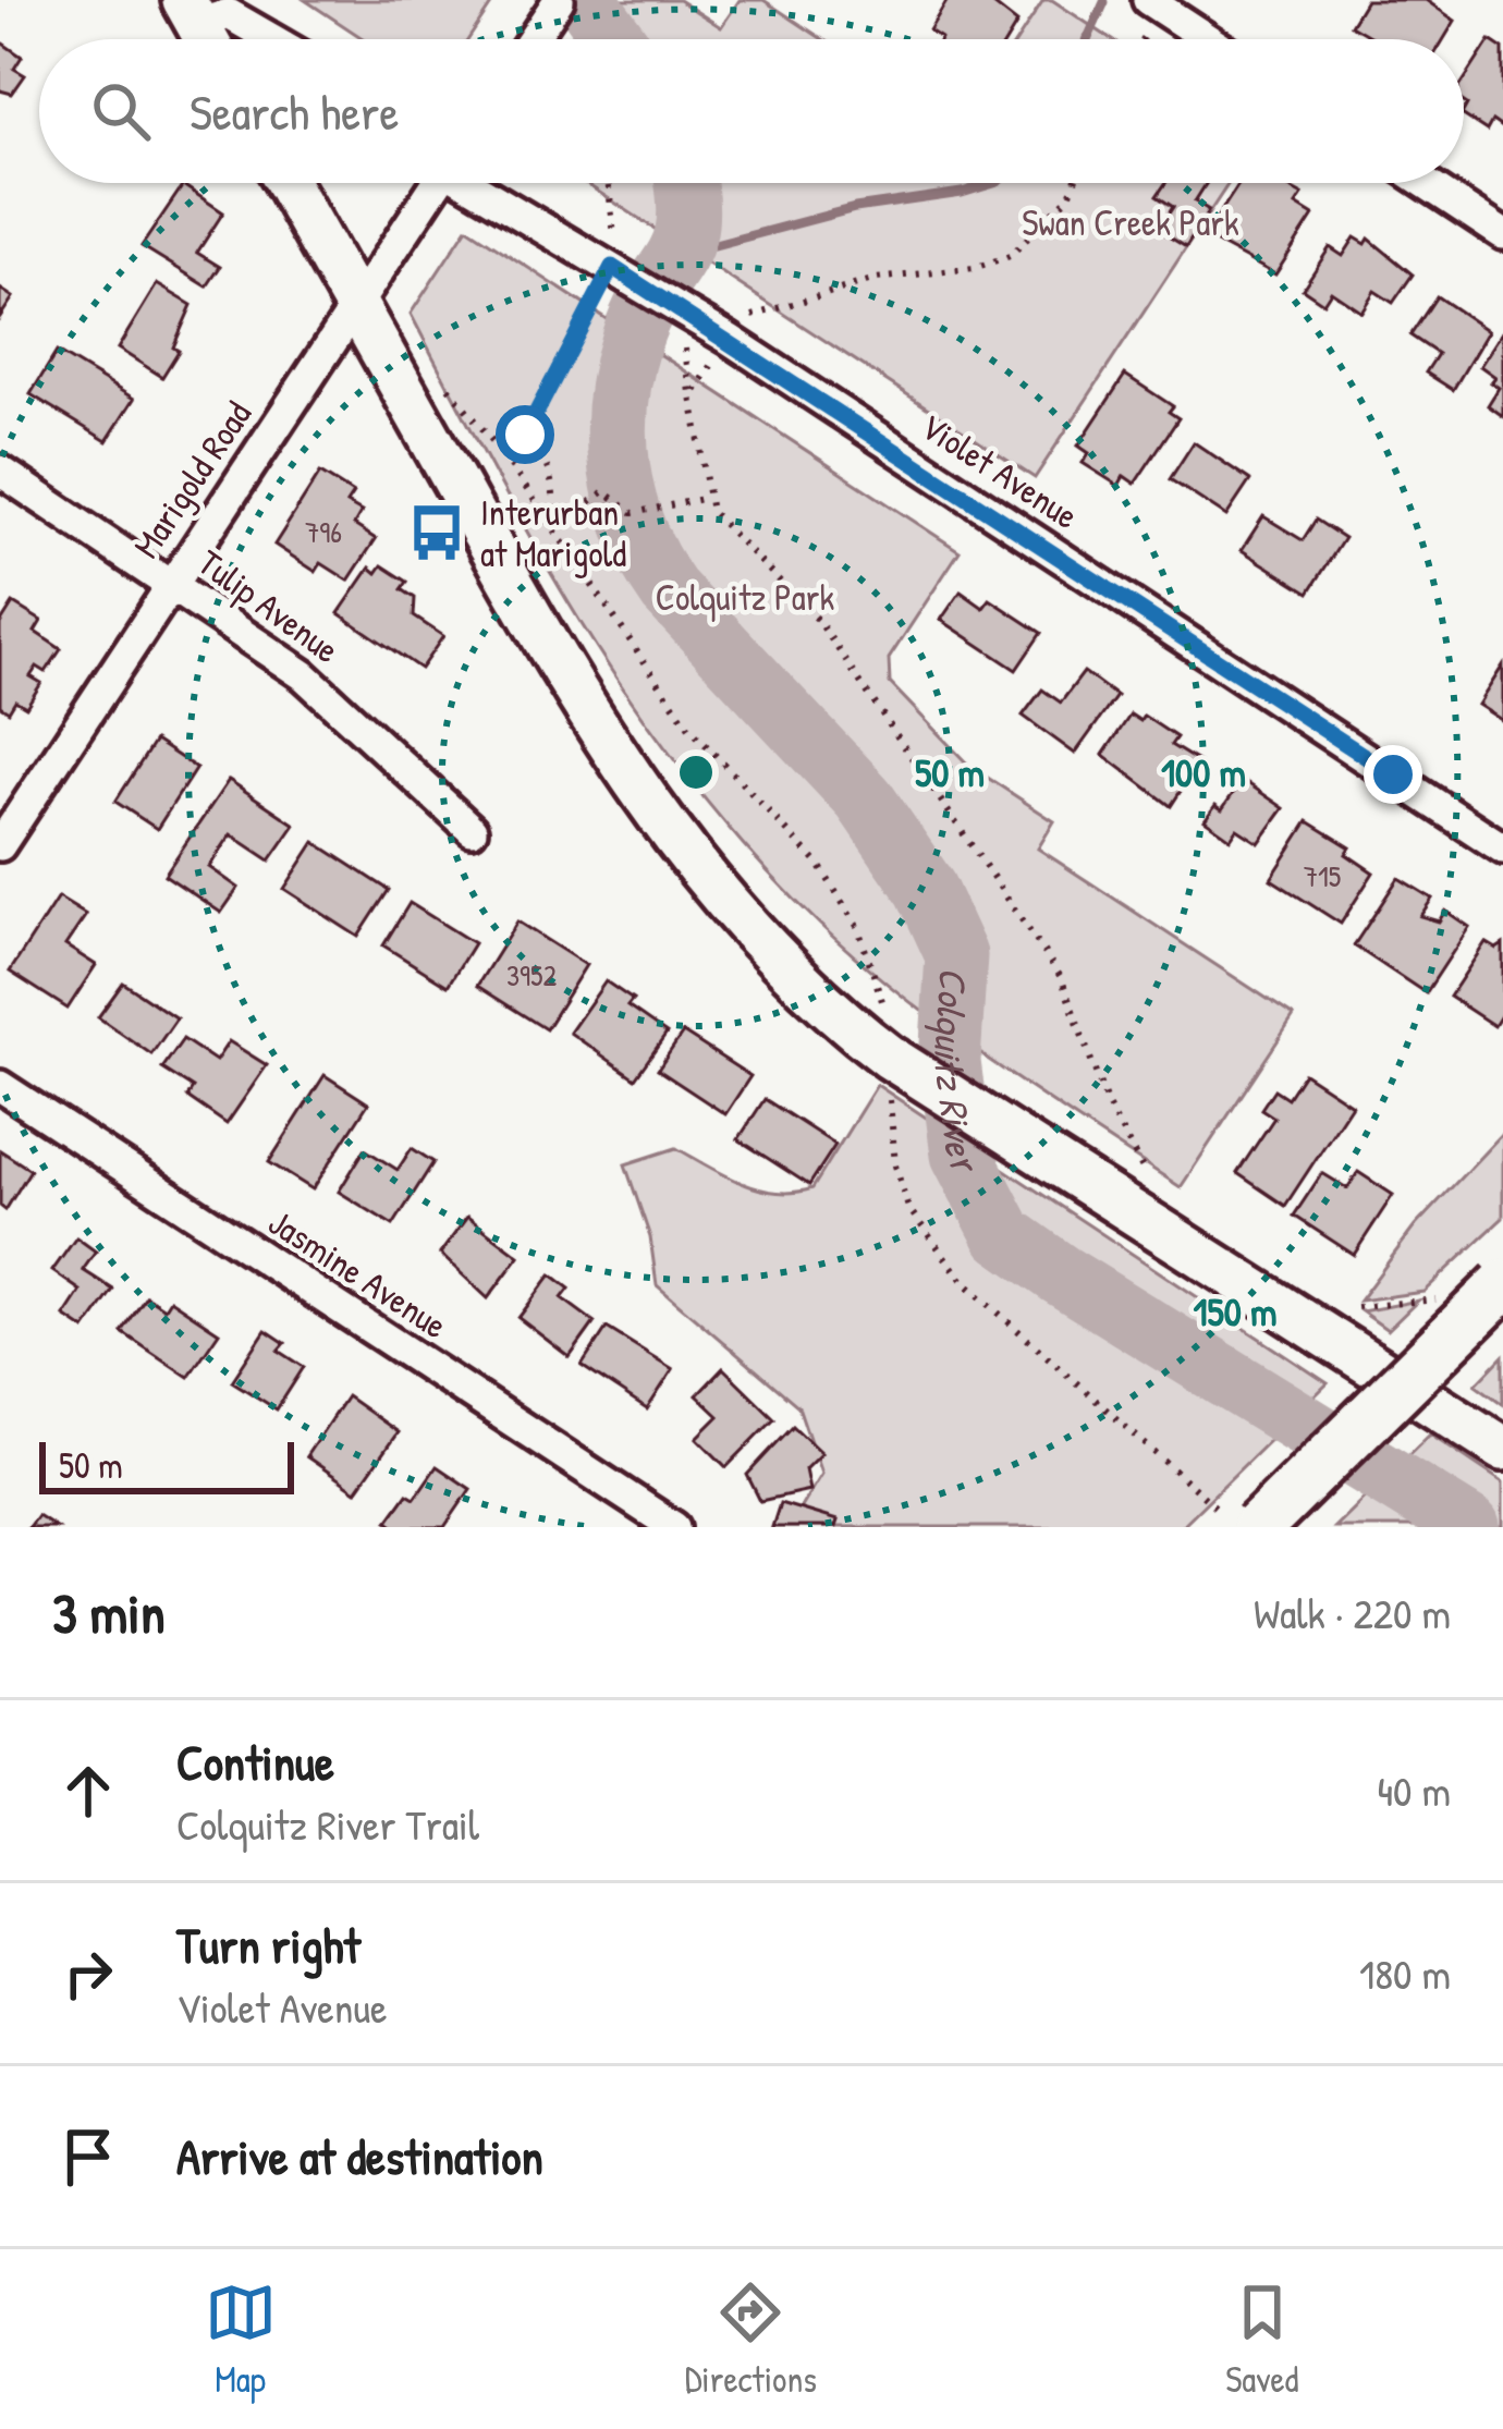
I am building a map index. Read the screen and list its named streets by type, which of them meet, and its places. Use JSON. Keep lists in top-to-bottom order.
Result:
{
  "streets": {
    "street": [
      "Violet Avenue",
      "Marigold Road",
      "Tulip Avenue",
      "Jasmine Avenue"
    ]
  },
  "crossings": [
    ["Marigold Road", "Tulip Avenue"]
  ],
  "water": ["Colquitz River"],
  "parks": ["Swan Creek Park", "Colquitz Park"],
  "places": {
    "bus stop": ["Interurban at Marigold"]
  },
  "house_numbers": ["796", "715", "3952"],
  "scale_bar": "50 m",
  "page": {
    "search": "Search here",
    "scale": "50 m",
    "heading": ["3 min", "Walk · 220 m"],
    "list": [
      ["Continue", "Colquitz River Trail", "40 m"],
      ["Turn right", "Violet Avenue", "180 m"],
      "Arrive at destination"
    ],
    "nav": ["Map", "Directions", "Saved"]
  },
  "rings": ["50 m", "100 m", "150 m"]
}
